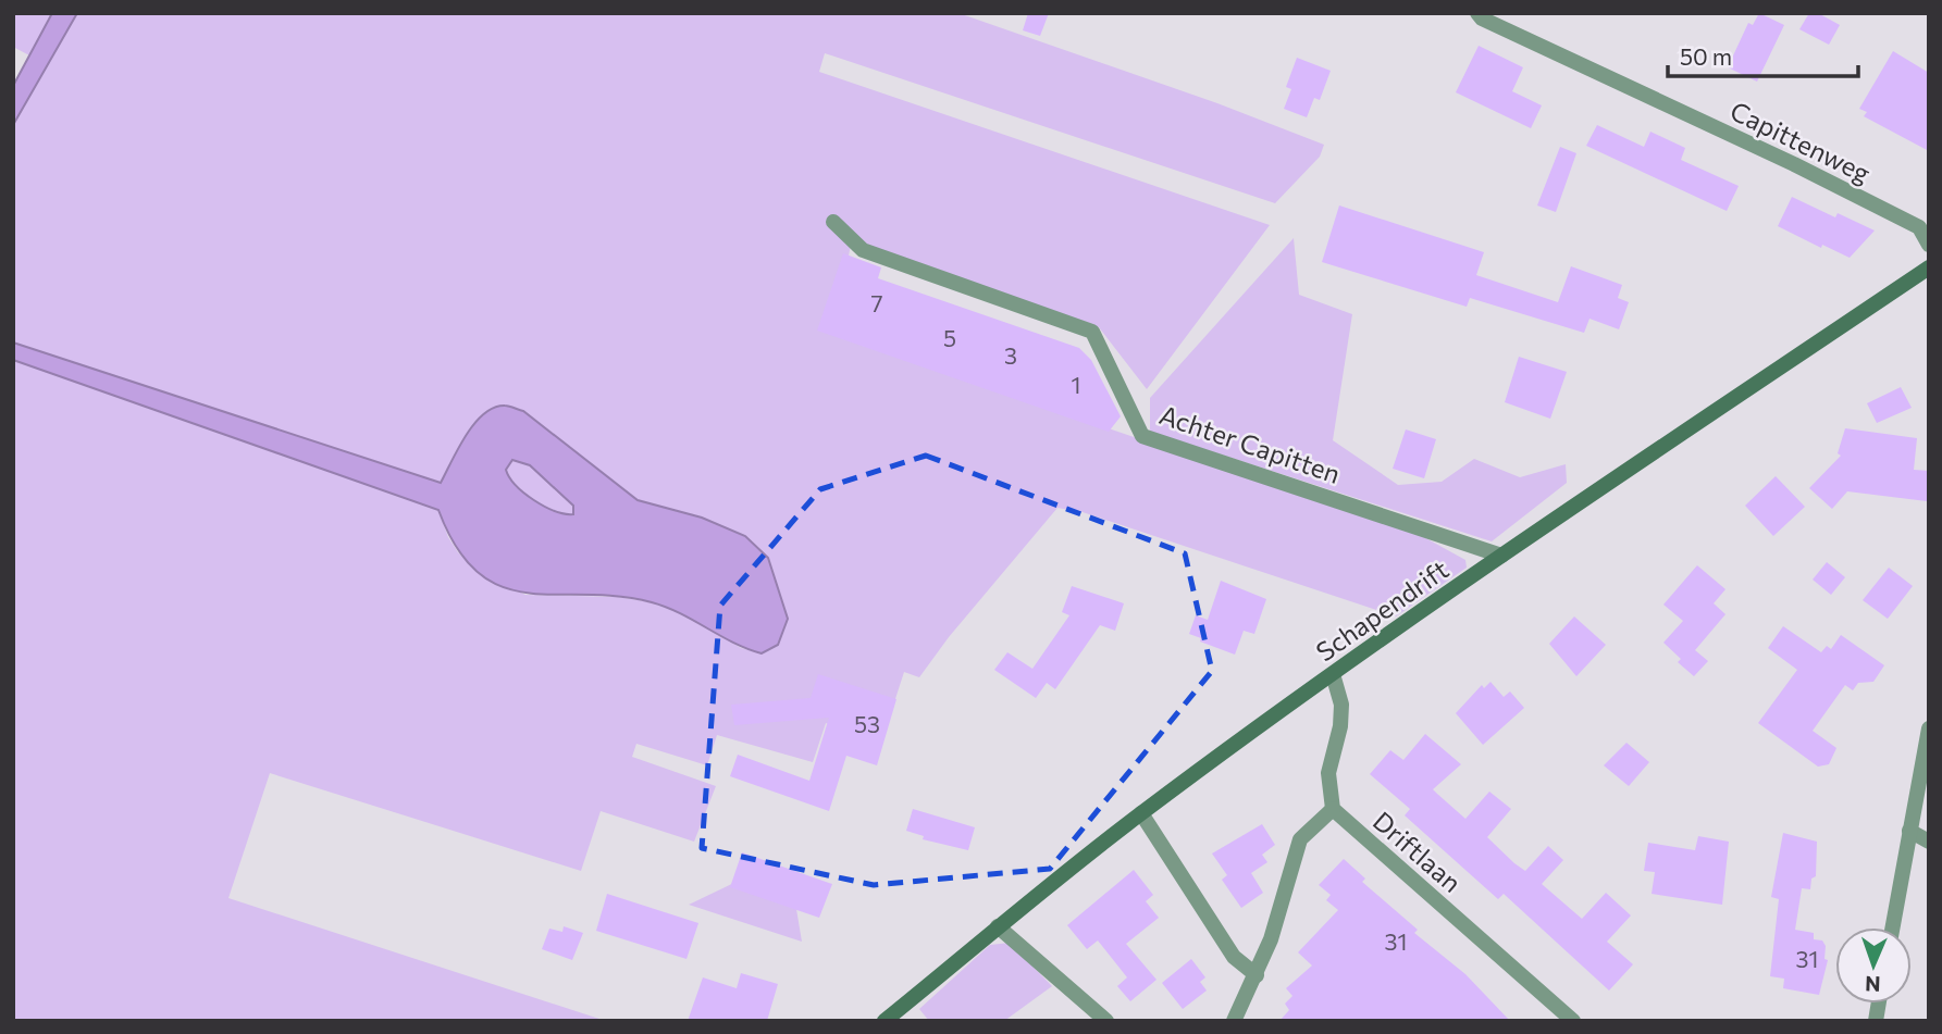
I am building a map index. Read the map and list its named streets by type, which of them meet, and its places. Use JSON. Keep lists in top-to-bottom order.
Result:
{
  "streets": {
    "street": [
      "Capittenweg",
      "Achter Capitten",
      "Schapendrift",
      "Driftlaan"
    ]
  },
  "crossings": [
    ["Achter Capitten", "Schapendrift"],
    ["Schapendrift", "Driftlaan"]
  ],
  "house_numbers": [
    "7",
    "5",
    "3",
    "1",
    "53",
    "31",
    "31"
  ],
  "scale_bar": "50 m",
  "north": "bottom"
}
